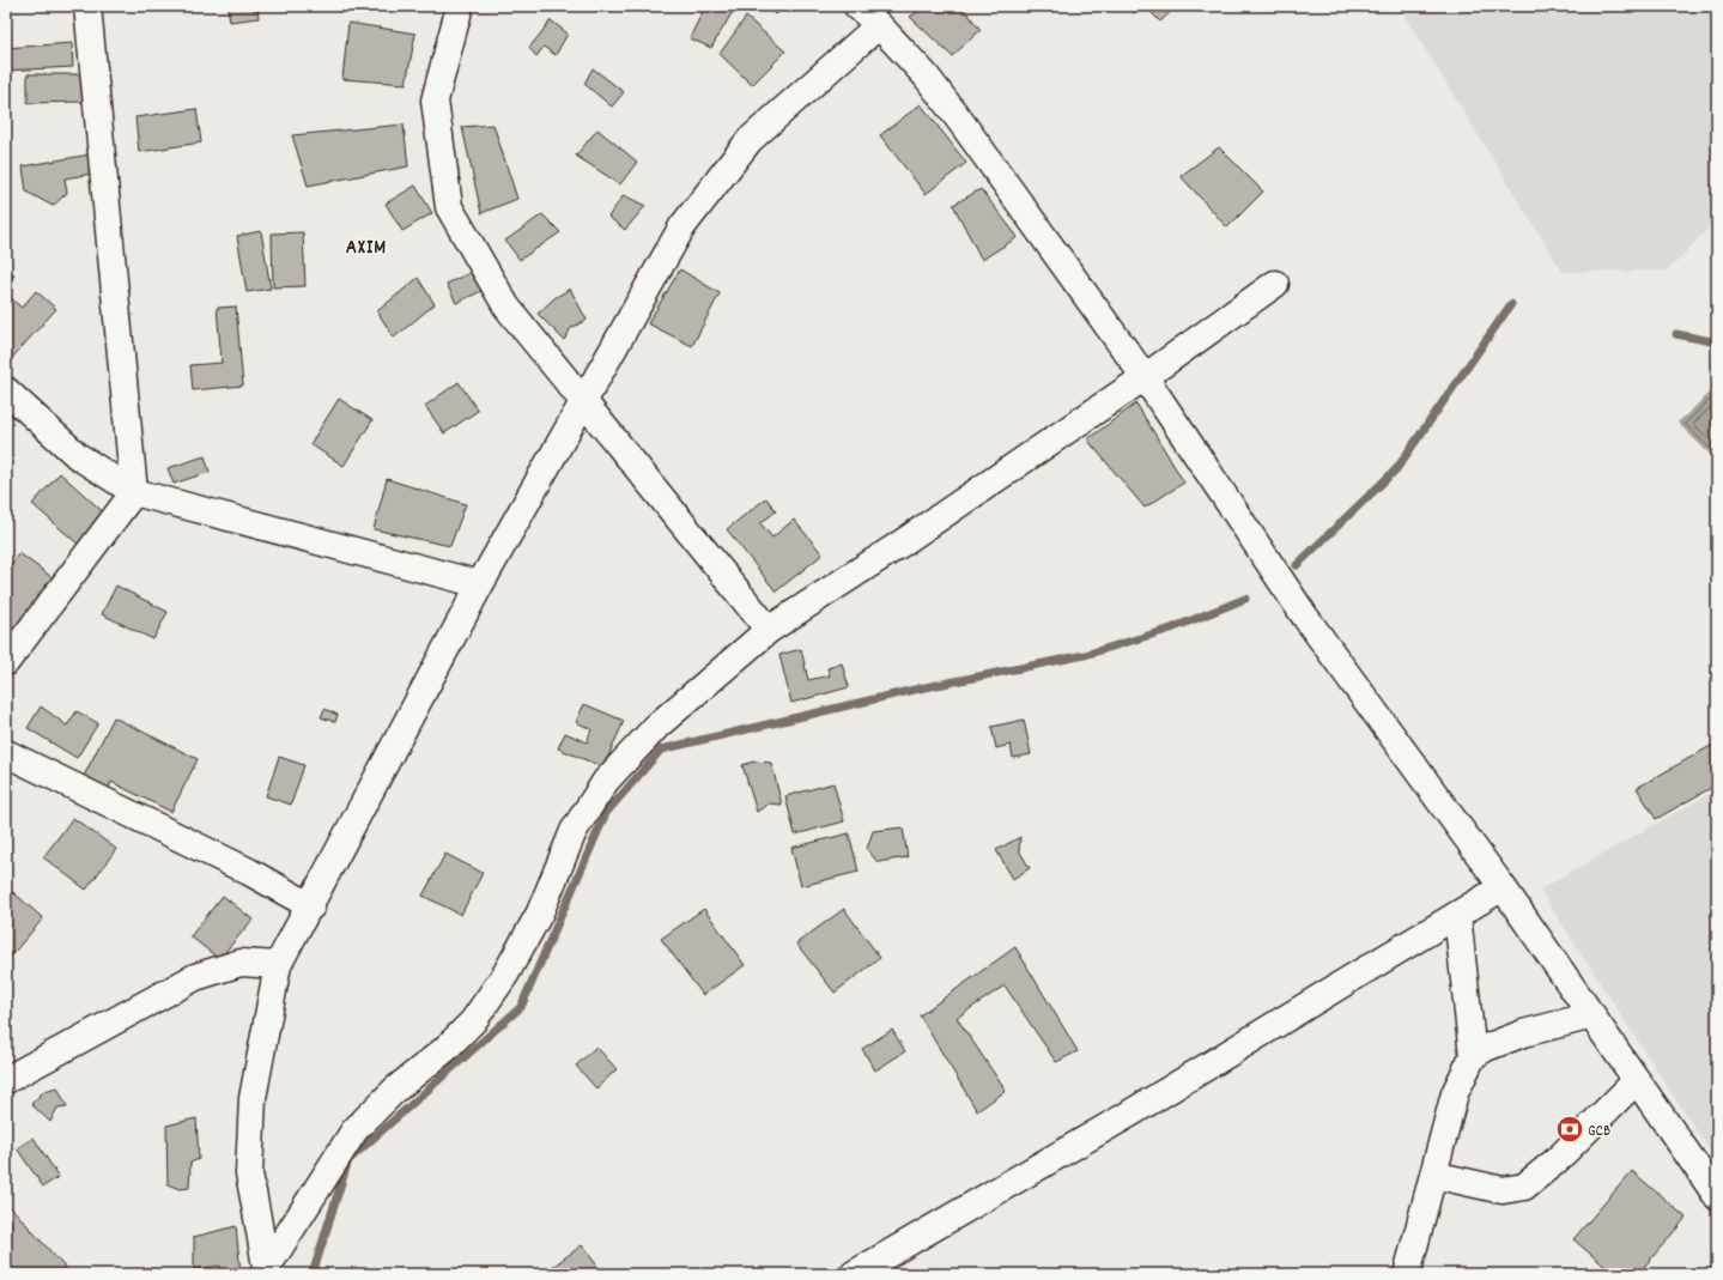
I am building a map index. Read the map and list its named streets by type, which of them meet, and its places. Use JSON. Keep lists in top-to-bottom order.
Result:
{
  "districts": ["AXIM"],
  "places": {
    "bank": ["GCB"]
  }
}
